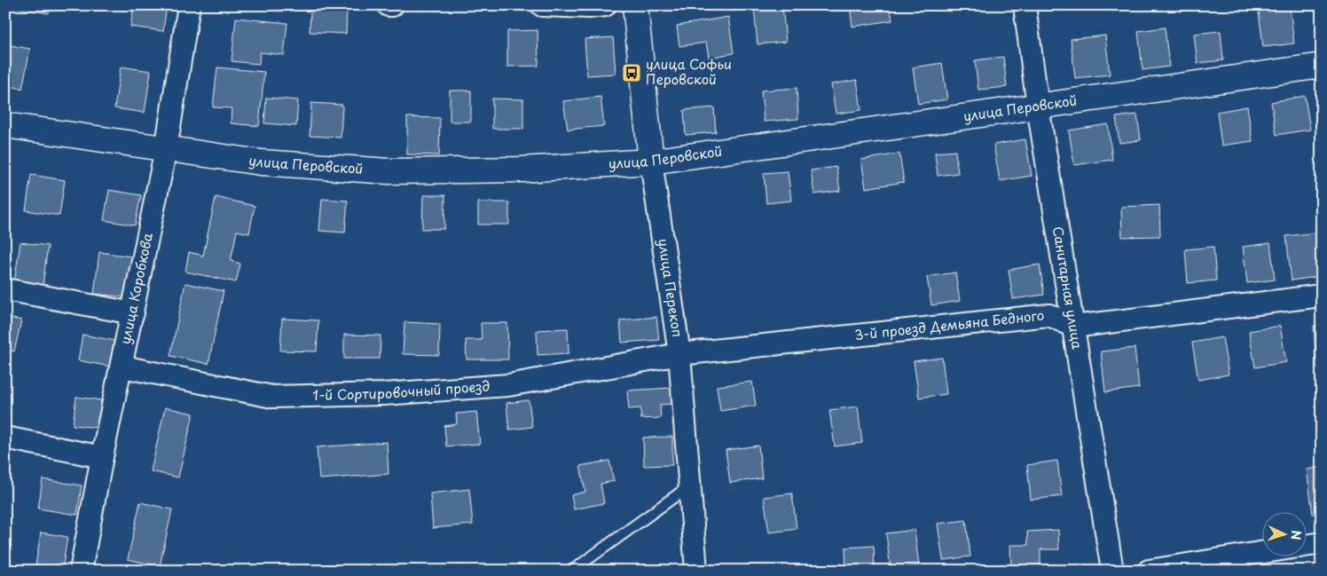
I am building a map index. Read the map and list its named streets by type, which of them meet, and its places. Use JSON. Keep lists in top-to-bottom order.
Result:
{
  "streets": {
    "main road": ["улица Перовской", "улица Перекоп"],
    "street": [
      "улица Коробкова",
      "Санитарная улица",
      "3-й проезд Демьяна Бедного",
      "1-й Сортировочный проезд"
    ]
  },
  "crossings": [
    ["улица Перовской", "улица Перекоп"],
    ["улица Перовской", "улица Коробкова"],
    ["улица Перовской", "Санитарная улица"],
    ["улица Перекоп", "3-й проезд Демьяна Бедного"],
    ["улица Перекоп", "1-й Сортировочный проезд"],
    ["улица Коробкова", "1-й Сортировочный проезд"],
    ["Санитарная улица", "3-й проезд Демьяна Бедного"],
    ["3-й проезд Демьяна Бедного", "1-й Сортировочный проезд"]
  ],
  "places": {
    "bus stop": ["улица Софьи Перовской"]
  },
  "north": "right"
}
